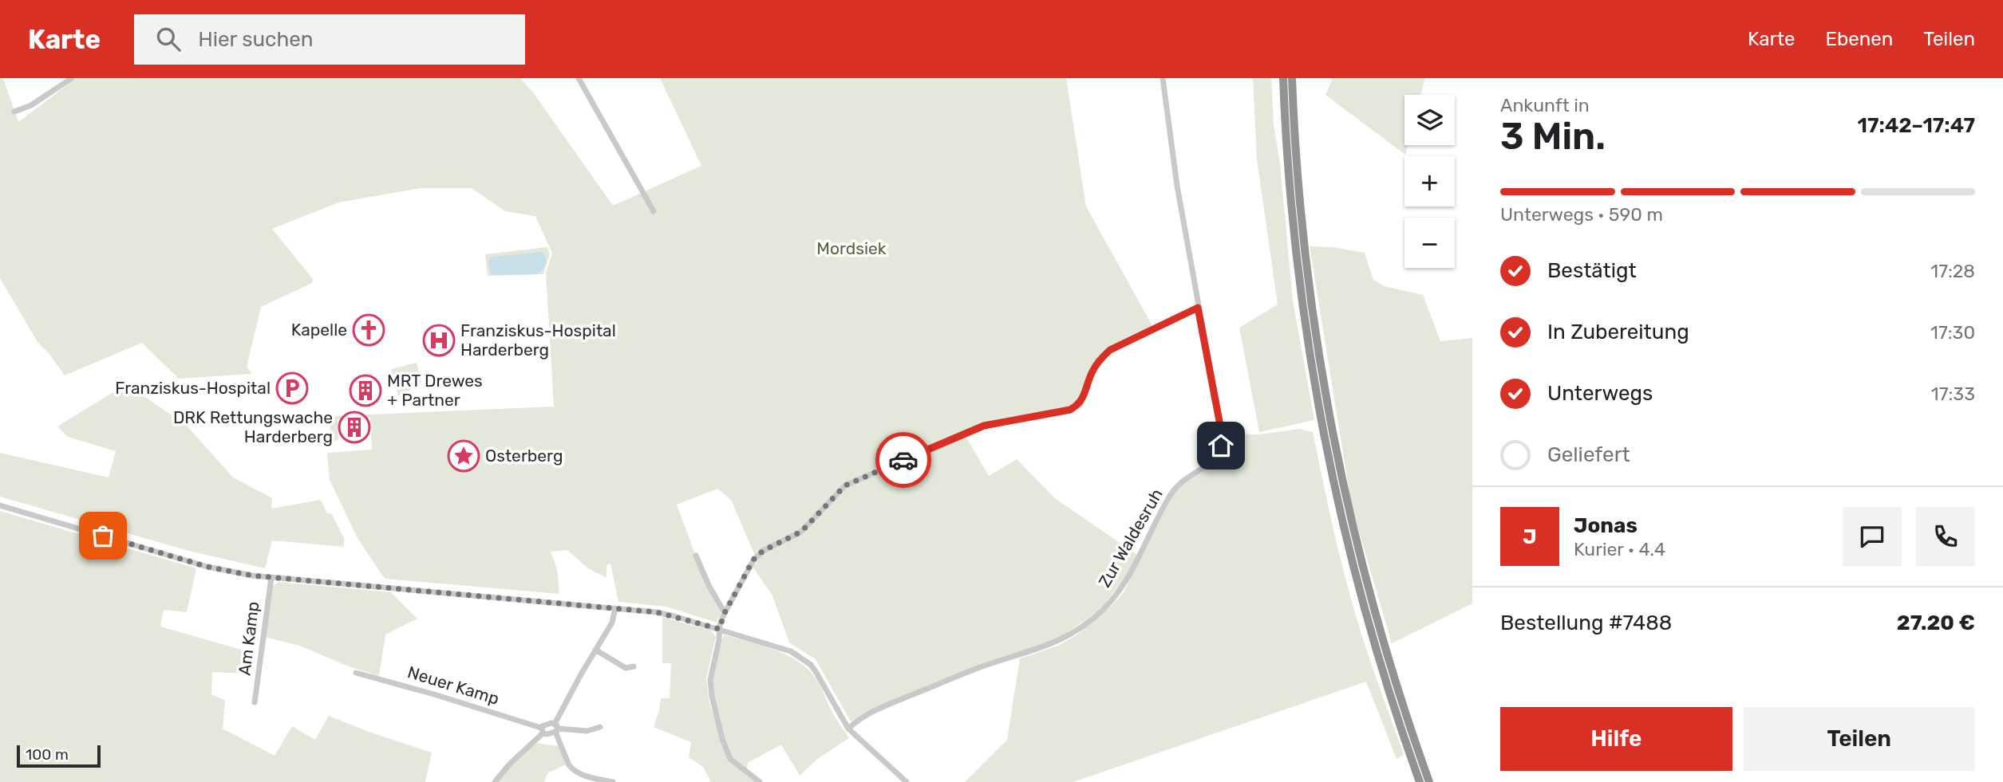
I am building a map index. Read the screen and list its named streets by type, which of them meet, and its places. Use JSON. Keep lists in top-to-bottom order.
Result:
{
  "streets": {
    "street": ["Zur Waldesruh", "Am Kamp", "Neuer Kamp"]
  },
  "parks": ["Mordsiek"],
  "places": {
    "church": ["Kapelle"],
    "hospital": ["Franziskus-Hospital Harderberg"],
    "parking": ["Franziskus-Hospital"],
    "building": ["MRT Drewes + Partner", "DRK Rettungswache Harderberg"],
    "place": ["Osterberg"]
  },
  "scale_bar": "100 m",
  "page": {
    "header": "Karte",
    "search": "Hier suchen",
    "nav": ["Karte", "Ebenen", "Teilen"],
    "heading": ["3 Min.", "Ankunft in", "17:42–17:47"],
    "panel": [
      "Jonas",
      "Kurier · 4.4",
      "Bestellung #7488",
      "27.20 €"
    ],
    "map_buttons": ["+", "−"],
    "bar": "Unterwegs · 590 m",
    "list": [
      ["Bestätigt", "17:28"],
      ["In Zubereitung", "17:30"],
      ["Unterwegs", "17:33"],
      "Geliefert"
    ],
    "round": "J",
    "buttons": ["Hilfe", "Teilen"],
    "scale": "100 m"
  }
}
